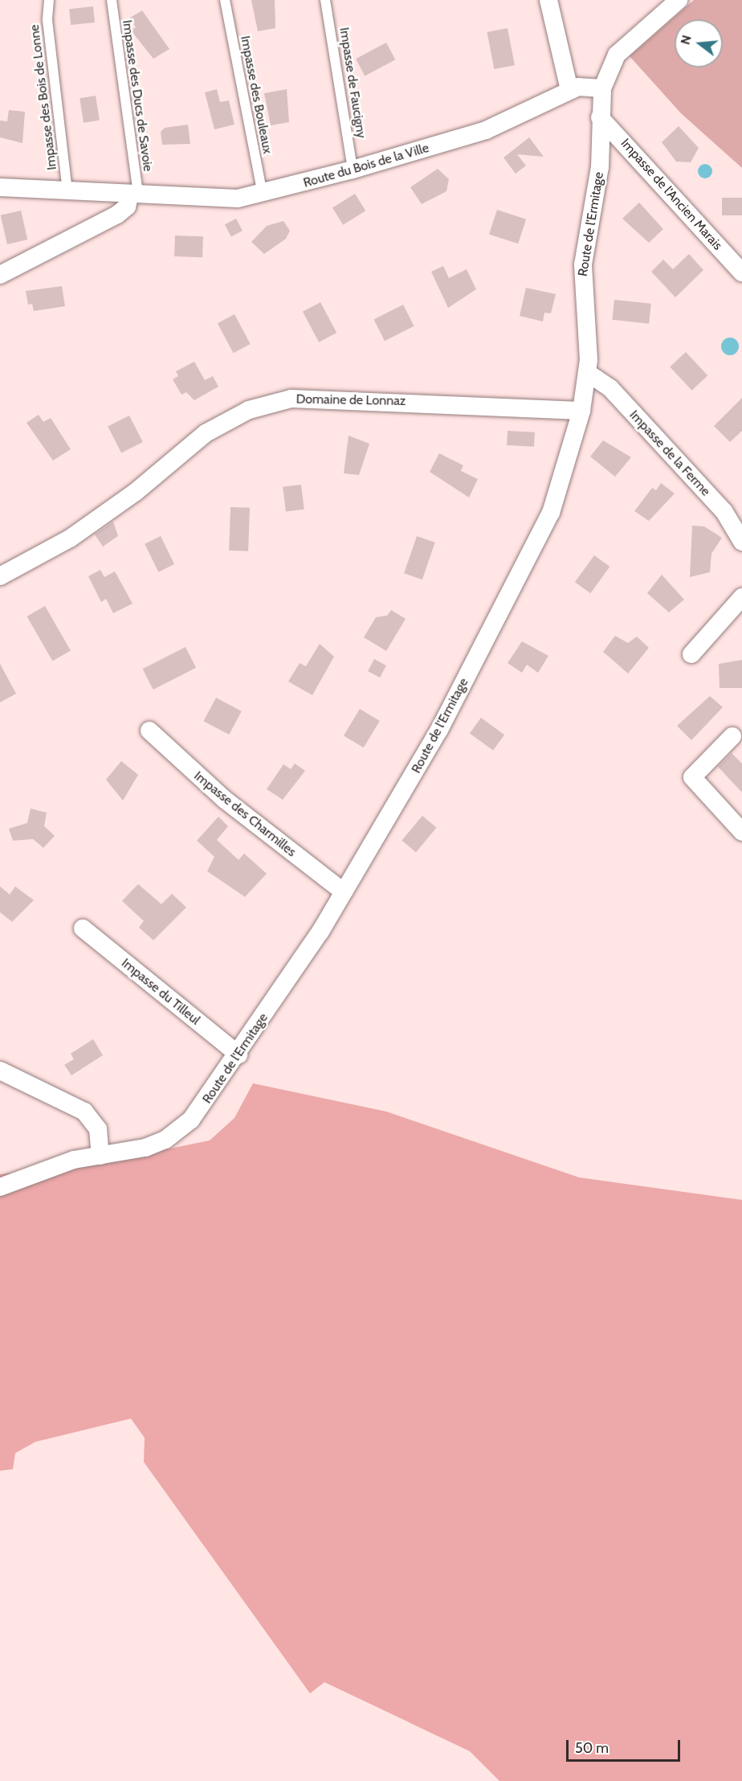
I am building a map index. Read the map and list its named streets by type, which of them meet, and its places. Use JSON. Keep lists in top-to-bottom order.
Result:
{
  "streets": {
    "street": [
      "Route du Bois de la Ville",
      "Impasse de l'Ancien Marais",
      "Route de l'Ermitage",
      "Domaine de Lonnaz",
      "Impasse de la Ferme",
      "Impasse des Charmilles"
    ],
    "lane": [
      "Impasse de Faucigny",
      "Impasse des Bouleaux",
      "Impasse des Ducs de Savoie",
      "Impasse des Bois de Lonne"
    ]
  },
  "crossings": [
    ["Impasse de Faucigny", "Route du Bois de la Ville"],
    ["Impasse des Bouleaux", "Route du Bois de la Ville"],
    ["Impasse des Ducs de Savoie", "Route du Bois de la Ville"],
    ["Impasse des Bois de Lonne", "Route du Bois de la Ville"],
    ["Route du Bois de la Ville", "Route de l'Ermitage"],
    ["Impasse de l'Ancien Marais", "Route de l'Ermitage"],
    ["Route de l'Ermitage", "Domaine de Lonnaz"],
    ["Route de l'Ermitage", "Impasse de la Ferme"],
    ["Route de l'Ermitage", "Impasse des Charmilles"]
  ],
  "scale_bar": "50 m",
  "north": "left"
}
